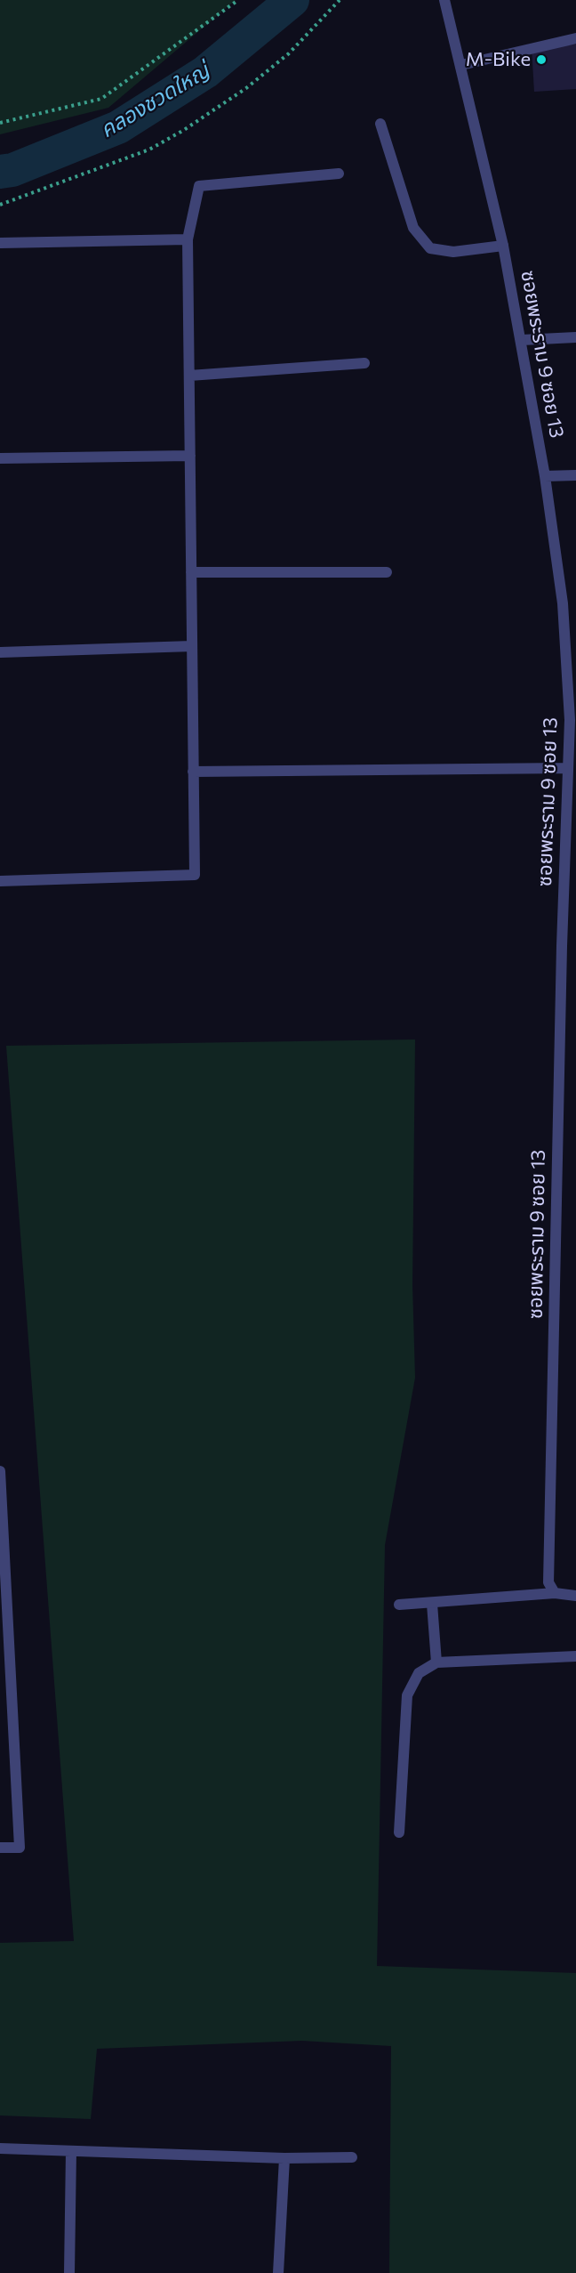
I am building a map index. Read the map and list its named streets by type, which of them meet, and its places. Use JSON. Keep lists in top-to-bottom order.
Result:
{
  "streets": {
    "street": ["ซอยพระราม 9 ซอย 13"]
  },
  "water": ["คลองชวดใหญ่"],
  "places": ["M-Bike"]
}
